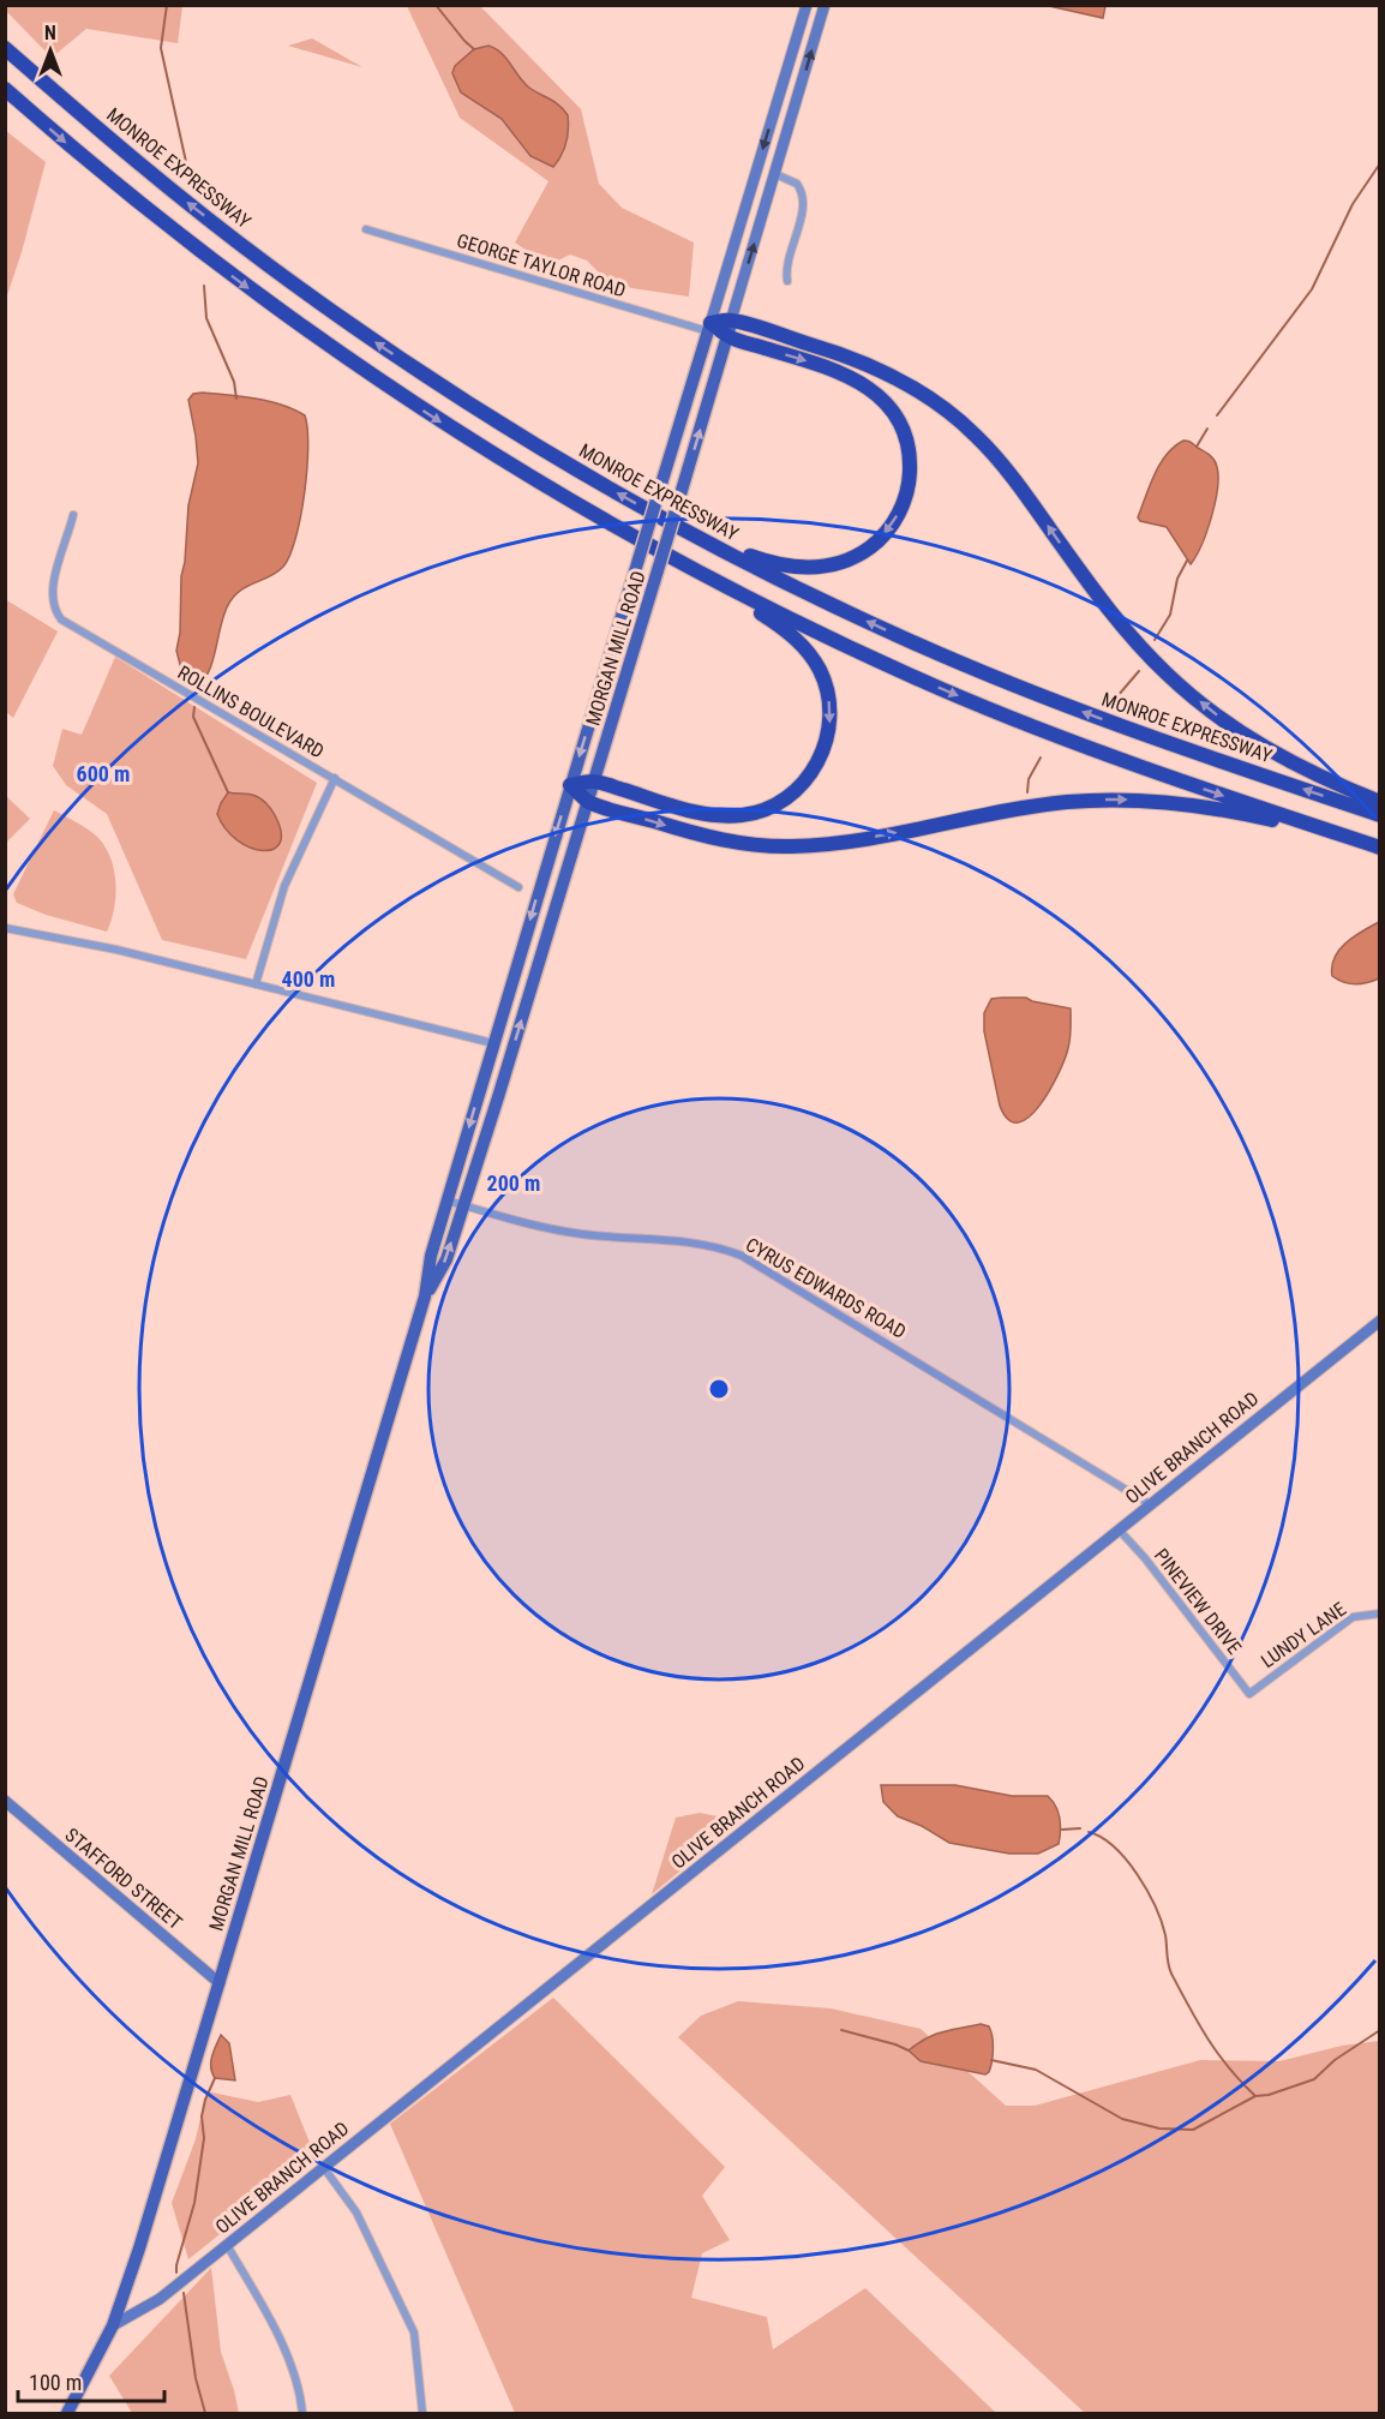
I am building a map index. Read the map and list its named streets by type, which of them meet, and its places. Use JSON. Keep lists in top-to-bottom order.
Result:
{
  "streets": {
    "highway": ["MONROE EXPRESSWAY"],
    "main road": ["MORGAN MILL ROAD"],
    "street": [
      "GEORGE TAYLOR ROAD",
      "ROLLINS BOULEVARD",
      "CYRUS EDWARDS ROAD",
      "OLIVE BRANCH ROAD",
      "PINEVIEW DRIVE",
      "LUNDY LANE",
      "STAFFORD STREET"
    ]
  },
  "crossings": [
    ["GEORGE TAYLOR ROAD", "MORGAN MILL ROAD"],
    ["MORGAN MILL ROAD", "CYRUS EDWARDS ROAD"],
    ["MORGAN MILL ROAD", "OLIVE BRANCH ROAD"],
    ["MORGAN MILL ROAD", "STAFFORD STREET"],
    ["CYRUS EDWARDS ROAD", "OLIVE BRANCH ROAD"],
    ["OLIVE BRANCH ROAD", "PINEVIEW DRIVE"],
    ["PINEVIEW DRIVE", "LUNDY LANE"]
  ],
  "scale_bar": "100 m",
  "north": "top",
  "rings": ["600 m", "400 m", "200 m"]
}
